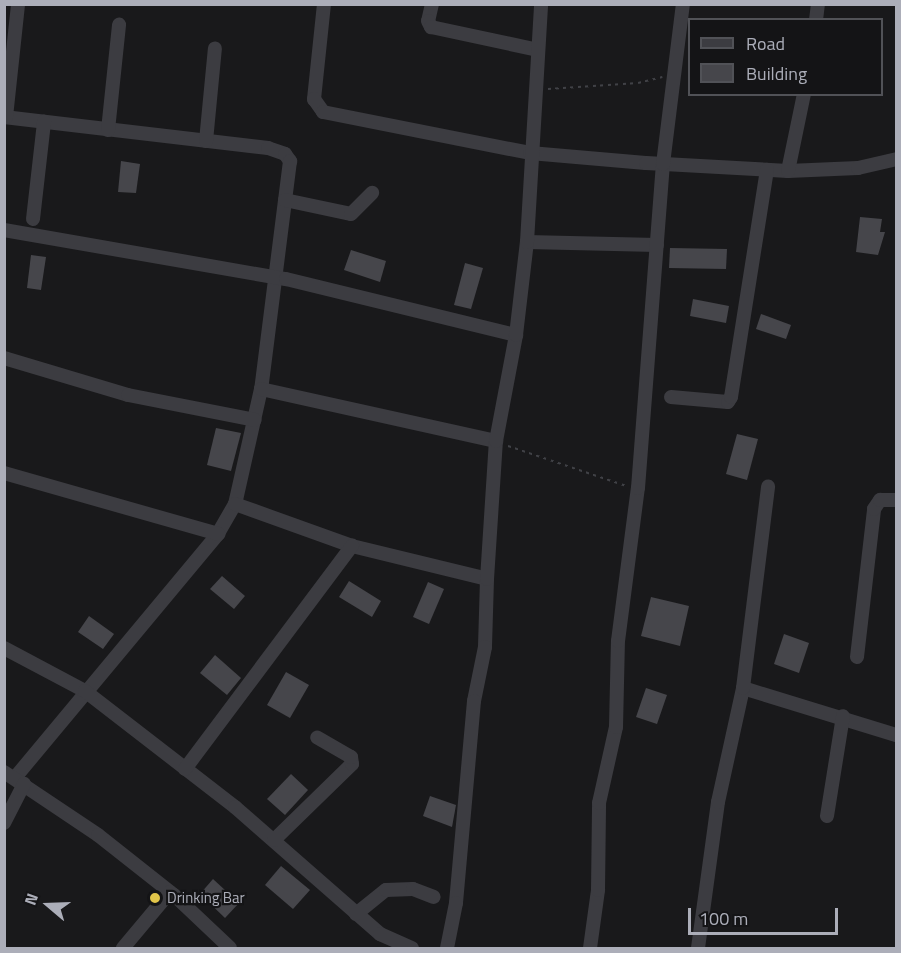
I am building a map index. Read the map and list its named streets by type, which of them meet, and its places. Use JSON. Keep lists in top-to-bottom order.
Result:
{
  "places": ["Drinking Bar"],
  "legend": ["Road", "Building"],
  "scale_bar": "100 m",
  "north": "left"
}
